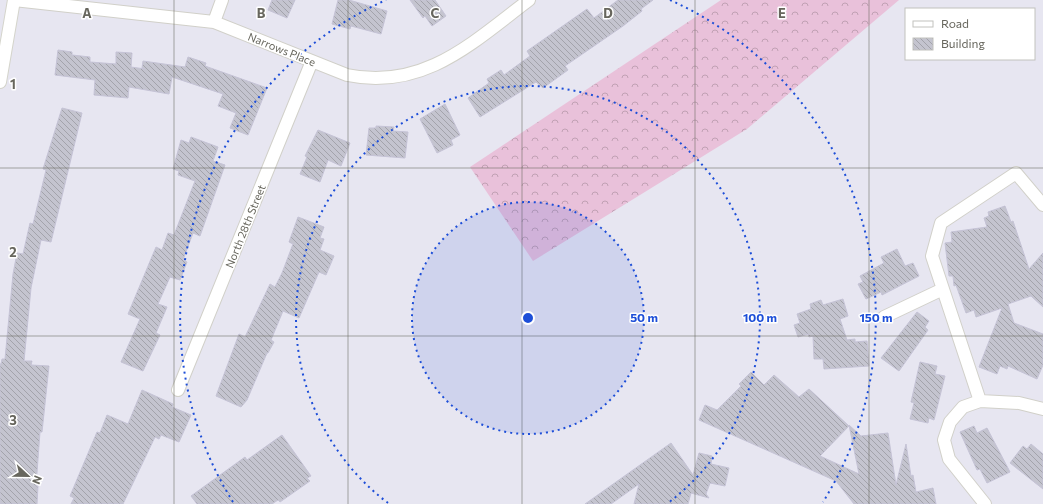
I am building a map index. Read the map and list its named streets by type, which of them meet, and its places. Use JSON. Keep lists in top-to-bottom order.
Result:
{
  "streets": {
    "street": ["Narrows Place", "North 28th Street"]
  },
  "crossings": [
    ["Narrows Place", "North 28th Street"]
  ],
  "legend": ["Road", "Building"],
  "north": "right",
  "grid": {
    "columns": [
      "A",
      "B",
      "C",
      "D",
      "E"
    ],
    "rows": ["1", "2", "3"]
  },
  "rings": ["50 m", "100 m", "150 m"]
}
